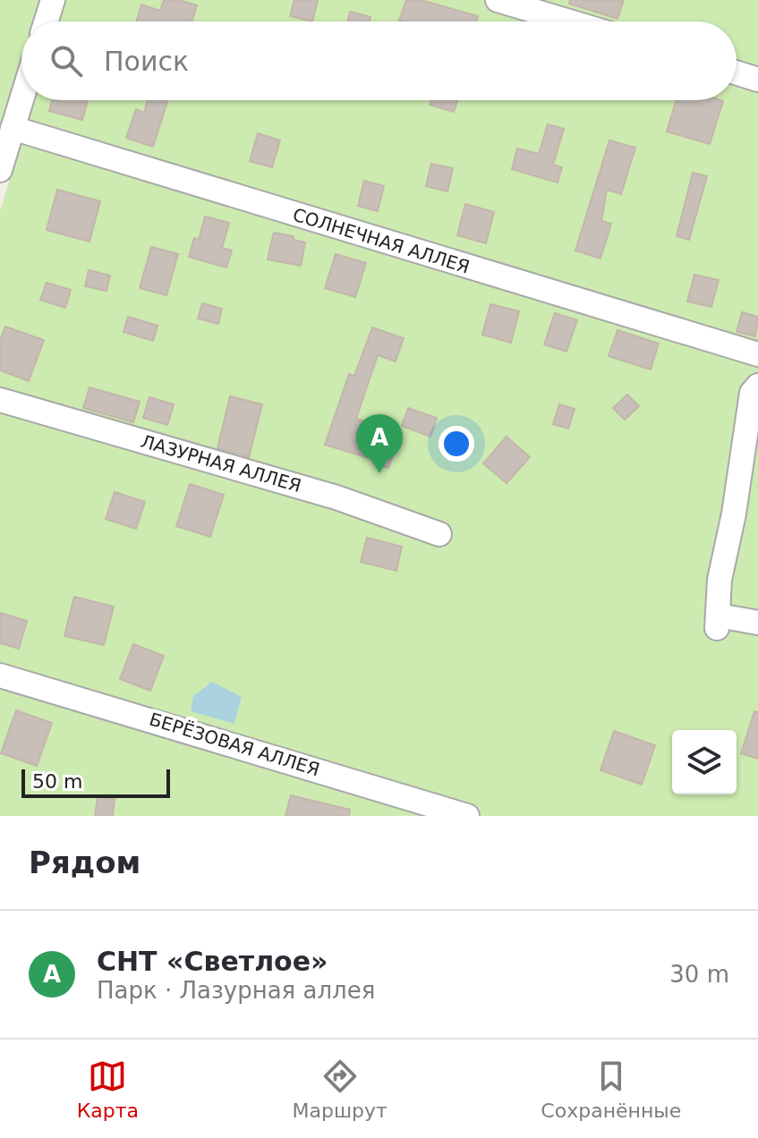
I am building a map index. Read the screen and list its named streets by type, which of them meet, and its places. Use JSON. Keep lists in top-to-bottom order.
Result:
{
  "streets": {
    "street": ["СОЛНЕЧНАЯ АЛЛЕЯ", "ЛАЗУРНАЯ АЛЛЕЯ", "БЕРЁЗОВАЯ АЛЛЕЯ"]
  },
  "scale_bar": "50 m",
  "page": {
    "search": "Поиск",
    "pins": "A",
    "scale": "50 m",
    "heading": "Рядом",
    "list": [
      {
        "mark": "A",
        "name": "СНТ «Светлое»",
        "note": "Парк · Лазурная аллея",
        "value": "30 m"
      }
    ],
    "nav": ["Карта", "Маршрут", "Сохранённые"]
  }
}
